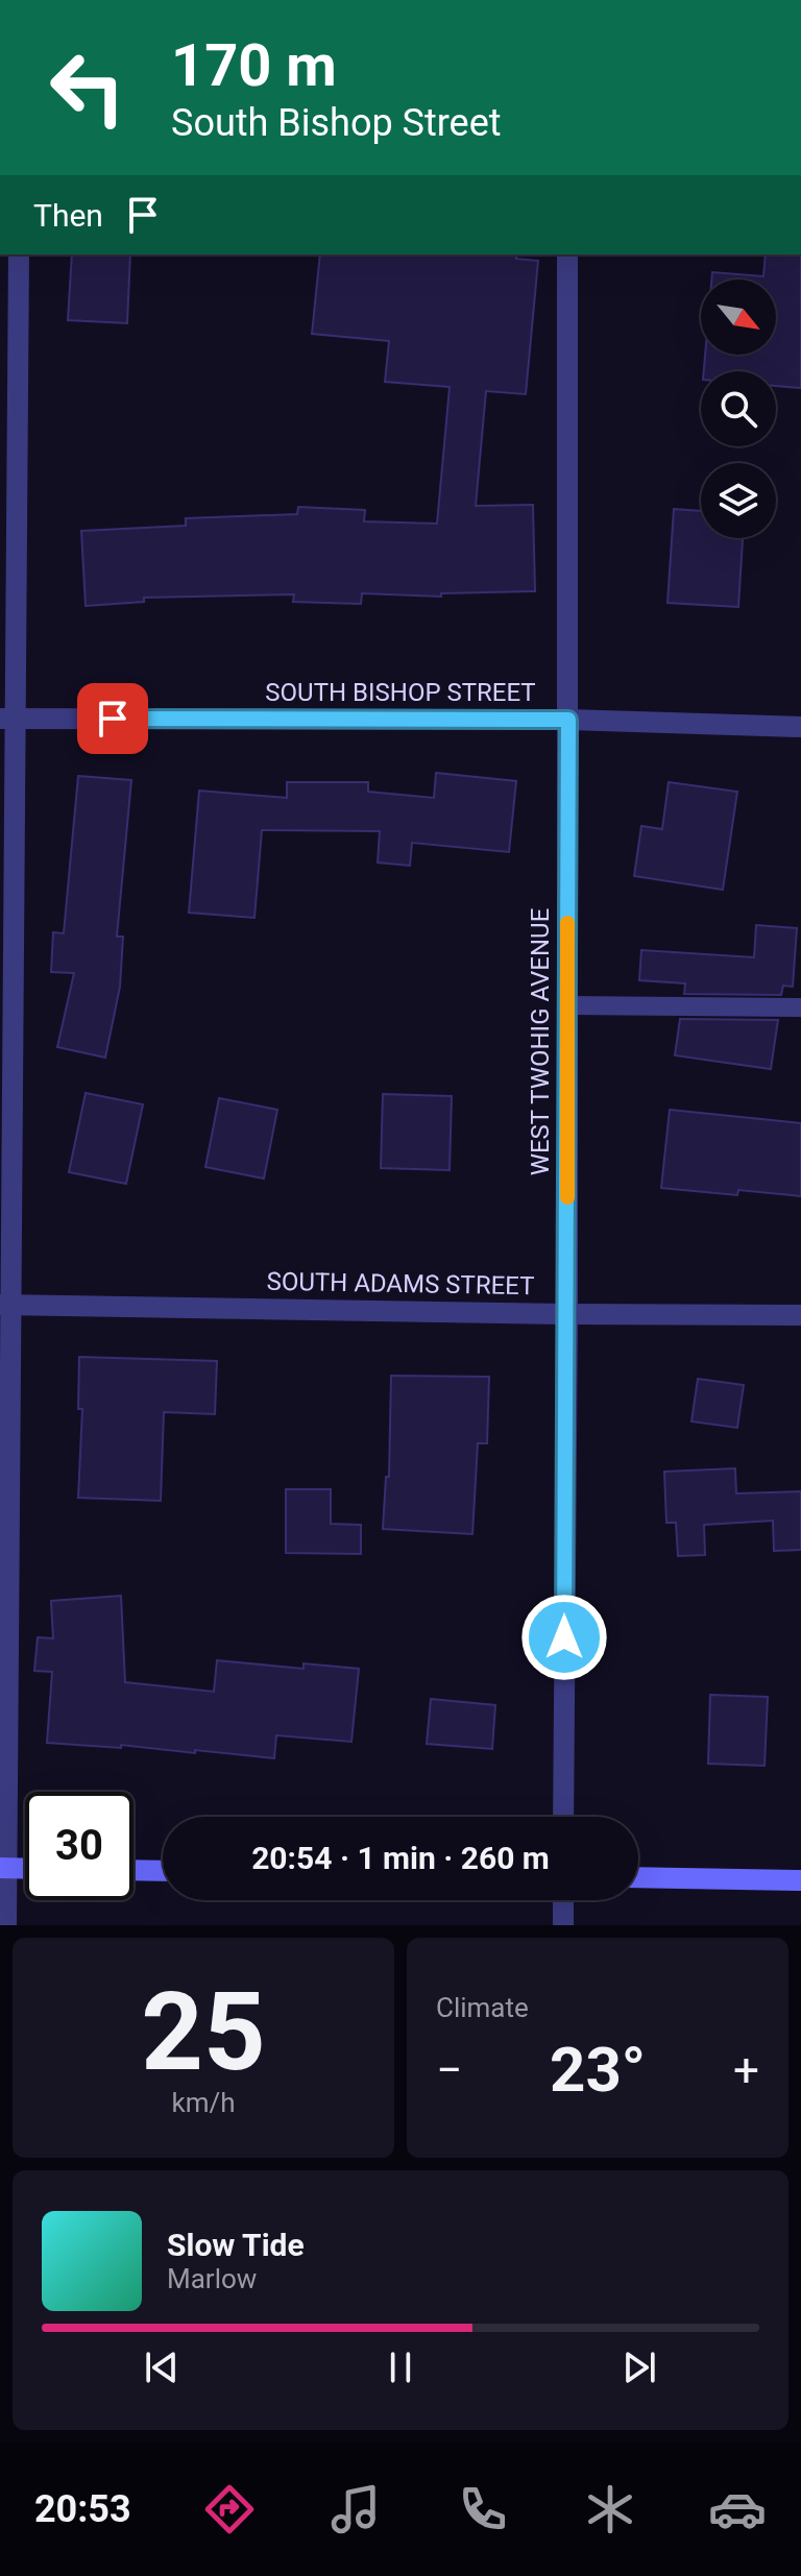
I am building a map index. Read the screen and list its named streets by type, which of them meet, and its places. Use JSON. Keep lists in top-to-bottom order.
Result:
{
  "streets": {
    "street": ["SOUTH BISHOP STREET", "WEST TWOHIG AVENUE", "SOUTH ADAMS STREET"]
  },
  "crossings": [
    ["SOUTH BISHOP STREET", "WEST TWOHIG AVENUE"],
    ["WEST TWOHIG AVENUE", "SOUTH ADAMS STREET"]
  ],
  "north": "bottom right",
  "page": {
    "turn": ["170 m", "South Bishop Street"],
    "then": "Then",
    "limit": "30",
    "trip": "20:54 · 1 min · 260 m",
    "tile": [
      ["25", "km/h"],
      "Climate"
    ],
    "heat": ["−", "23°", "+"],
    "song": ["Slow Tide", "Marlow"],
    "tabs": "20:53"
  }
}
